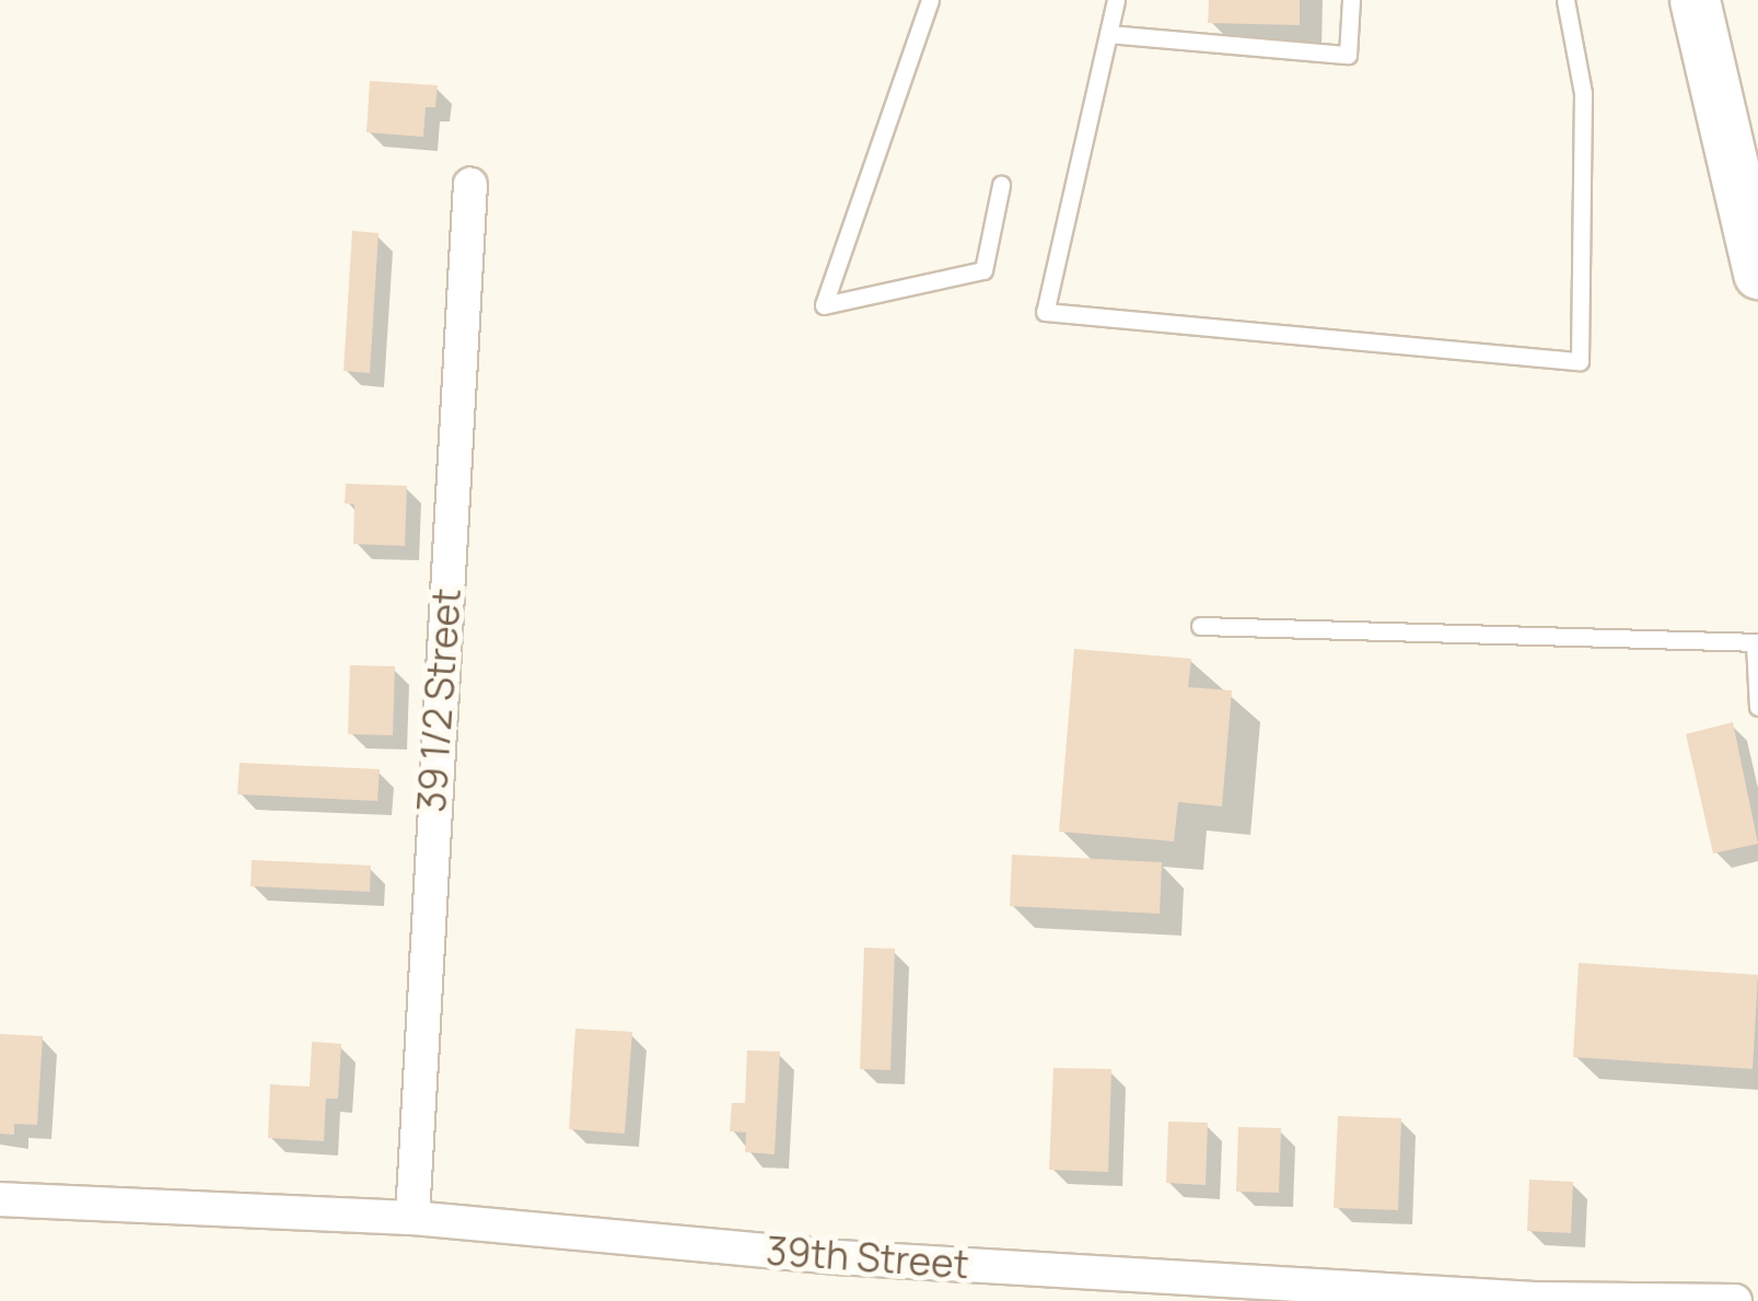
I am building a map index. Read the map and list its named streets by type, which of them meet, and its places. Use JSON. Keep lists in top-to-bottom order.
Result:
{
  "streets": {
    "street": ["39 1/2 Street", "39th Street"]
  },
  "crossings": [
    ["39 1/2 Street", "39th Street"]
  ]
}
